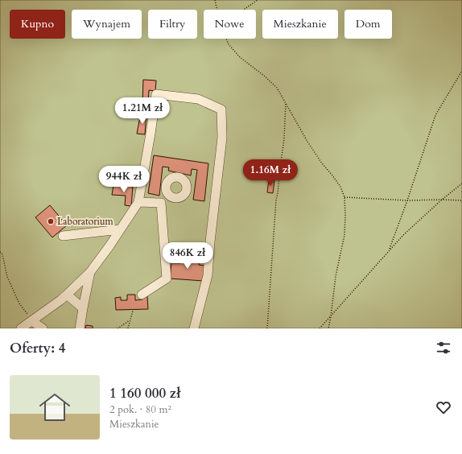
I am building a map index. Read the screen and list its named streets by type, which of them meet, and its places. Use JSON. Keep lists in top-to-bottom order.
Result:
{
  "places": ["Laboratorium"],
  "page": {
    "chip": [
      "Kupno",
      "Wynajem",
      "Filtry",
      "Nowe",
      "Mieszkanie",
      "Dom"
    ],
    "price": [
      "1.21M zł",
      "1.16M zł",
      "944K zł",
      "846K zł"
    ],
    "heading": "Oferty: 4",
    "list": [
      {
        "name": "1 160 000 zł",
        "note": "2 pok. · 80 m² · Mieszkanie"
      }
    ]
  }
}
